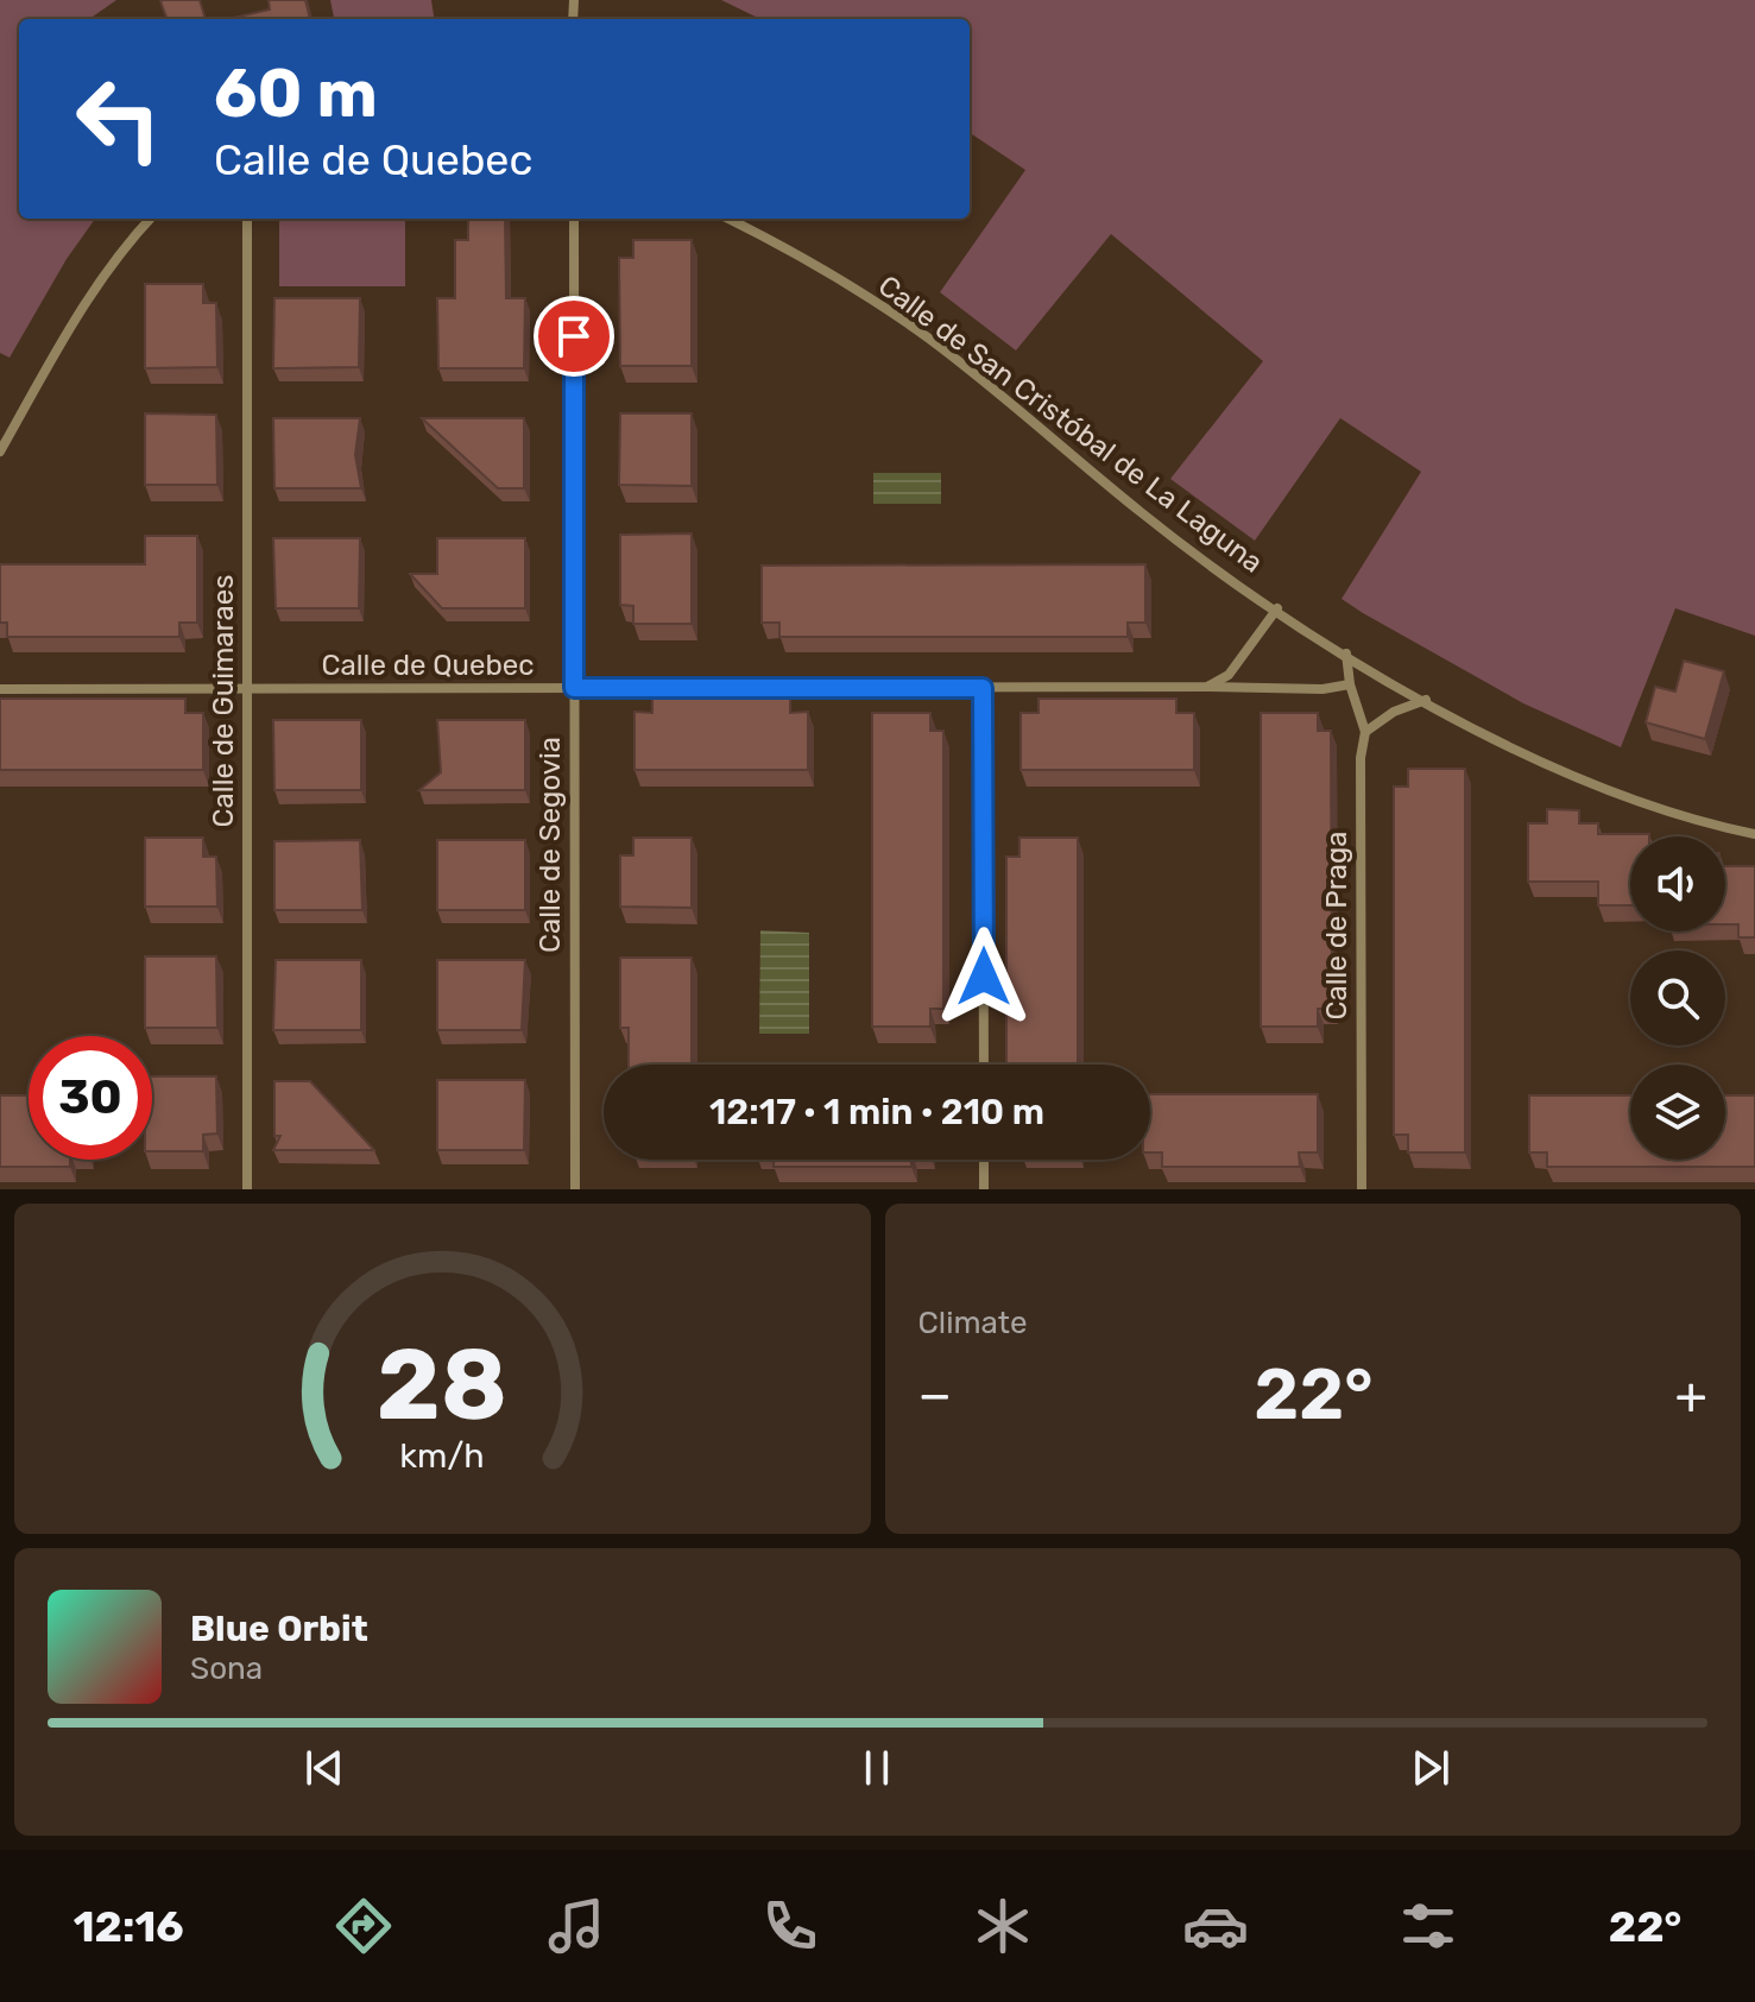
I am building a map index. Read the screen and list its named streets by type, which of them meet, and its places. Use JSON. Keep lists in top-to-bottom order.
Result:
{
  "streets": {
    "street": [
      "Calle de San Cristóbal de La Laguna",
      "Calle de Quebec",
      "Calle de Guimaraes",
      "Calle de Segovia",
      "Calle de Praga"
    ]
  },
  "crossings": [
    ["Calle de Quebec", "Calle de Guimaraes"],
    ["Calle de Quebec", "Calle de Segovia"]
  ],
  "page": {
    "turn": ["60 m", "Calle de Quebec"],
    "limit": "30",
    "trip": "12:17 · 1 min · 210 m",
    "tile": "Climate",
    "heat": ["−", "22°", "+"],
    "song": ["Blue Orbit", "Sona"],
    "tabs": ["12:16", "22°"],
    "gauge": ["28", "km/h"]
  }
}
